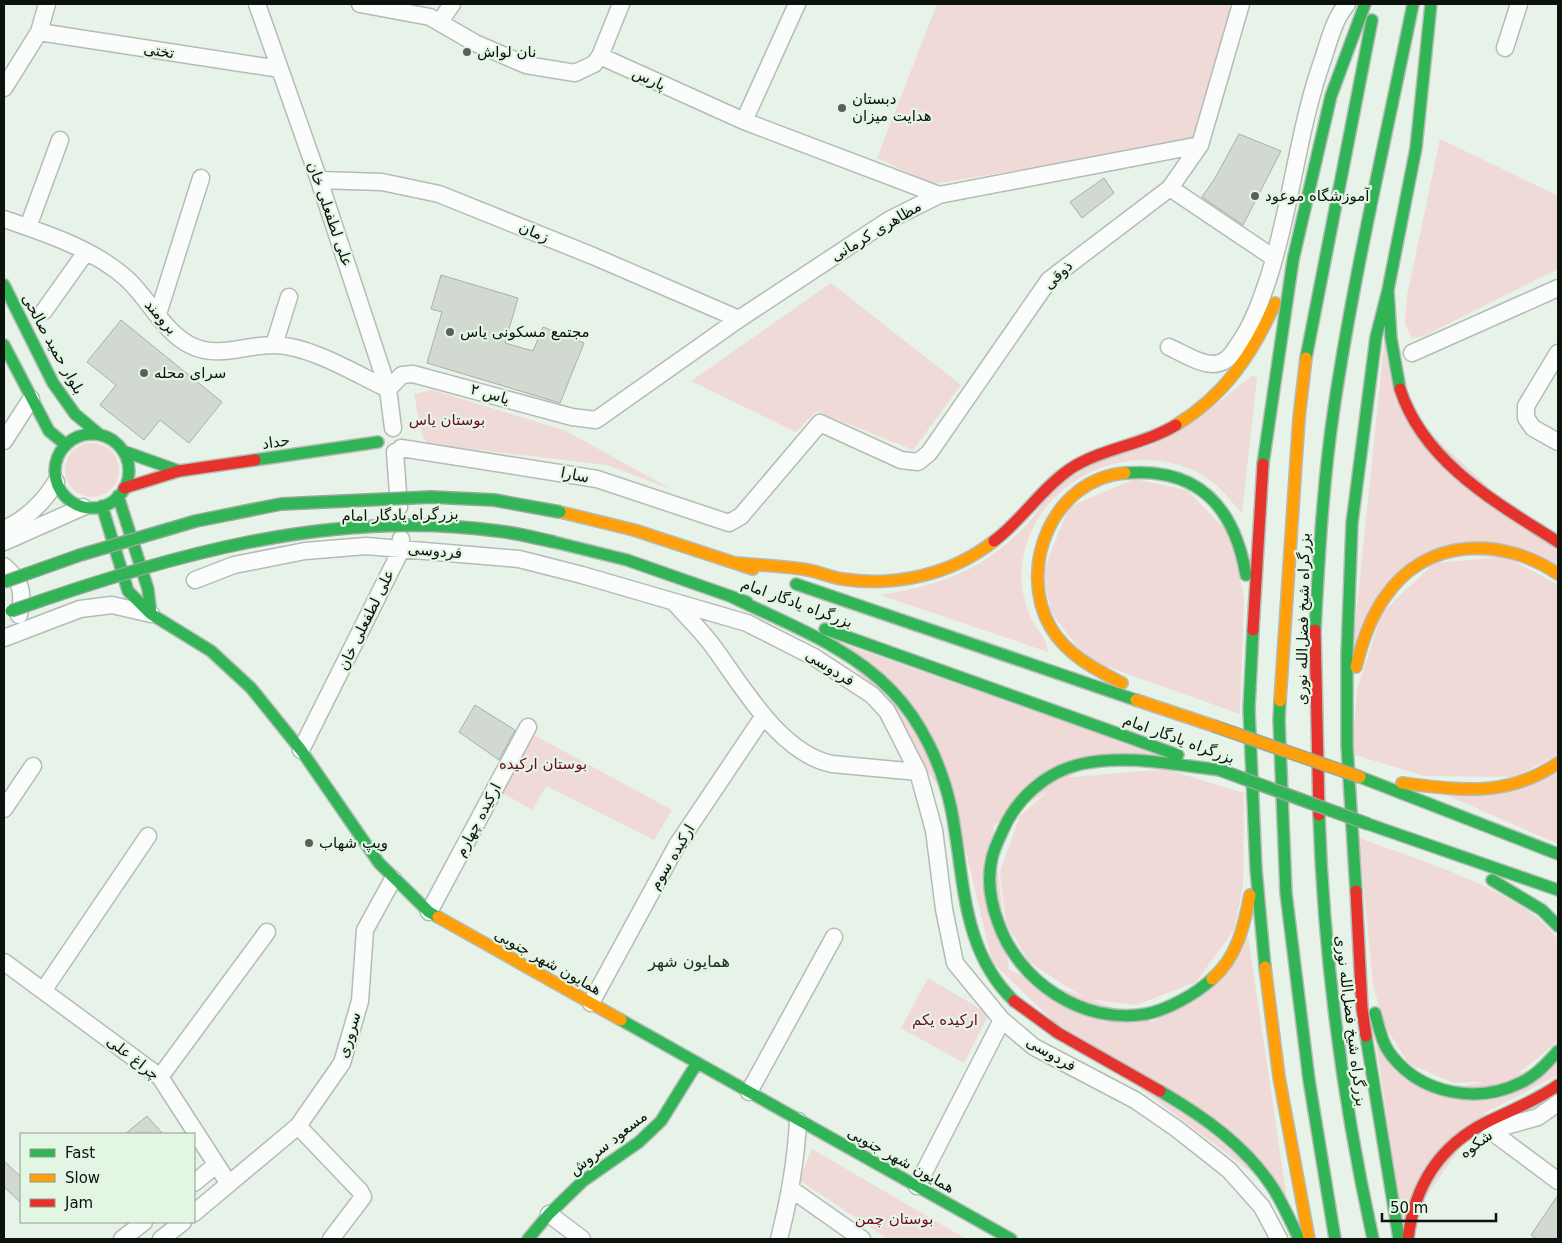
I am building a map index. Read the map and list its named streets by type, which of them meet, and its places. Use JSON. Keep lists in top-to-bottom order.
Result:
{
  "streets": {
    "main road": [
      "بلوار حمید صالحی",
      "حداد",
      "بزرگراه یادگار امام",
      "بزرگراه شیخ فضل‌الله نوری",
      "همایون‌ شهر جنوبی",
      "مسعود سروش"
    ],
    "street": [
      "تختی",
      "پارس",
      "علی لطفعلی خان",
      "مظاهری کرمانی",
      "زمان",
      "ذوقی",
      "برومند",
      "یاس ۲",
      "سارا",
      "فردوسی",
      "ارکیده چهارم",
      "ارکیده سوم",
      "سروری",
      "چراغ‌ علی",
      "شکوه"
    ]
  },
  "crossings": [
    ["تختی", "علی لطفعلی خان"],
    ["پارس", "مظاهری کرمانی"],
    ["علی لطفعلی خان", "زمان"],
    ["علی لطفعلی خان", "برومند"],
    ["علی لطفعلی خان", "یاس ۲"],
    ["علی لطفعلی خان", "حداد"],
    ["علی لطفعلی خان", "سارا"],
    ["علی لطفعلی خان", "فردوسی"],
    ["علی لطفعلی خان", "همایون‌ شهر جنوبی"],
    ["مظاهری کرمانی", "زمان"],
    ["مظاهری کرمانی", "ذوقی"],
    ["مظاهری کرمانی", "یاس ۲"],
    ["ذوقی", "سارا"],
    ["برومند", "یاس ۲"],
    ["بلوار حمید صالحی", "حداد"],
    ["بلوار حمید صالحی", "همایون‌ شهر جنوبی"],
    ["حداد", "سارا"],
    ["حداد", "همایون‌ شهر جنوبی"],
    ["ارکیده چهارم", "همایون‌ شهر جنوبی"],
    ["ارکیده سوم", "همایون‌ شهر جنوبی"],
    ["همایون‌ شهر جنوبی", "سروری"],
    ["همایون‌ شهر جنوبی", "مسعود سروش"],
    ["سروری", "چراغ‌ علی"]
  ],
  "districts": ["همایون شهر"],
  "parks": [
    "بوستان یاس",
    "بوستان ارکیده",
    "ارکیده یکم",
    "بوستان چمن"
  ],
  "places": [
    "نان لواش",
    "دبستان هدایت میزان",
    "آموزشگاه موعود",
    "مجتمع مسکونی یاس",
    "سرای محله",
    "ویپ شهاب"
  ],
  "legend": ["Fast", "Slow", "Jam"],
  "scale_bar": "50 m"
}
